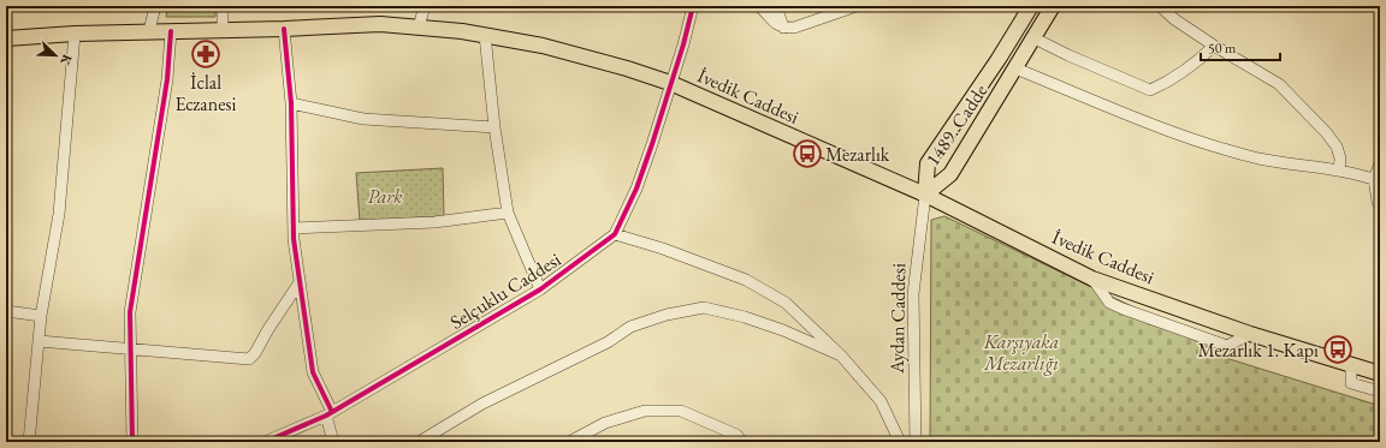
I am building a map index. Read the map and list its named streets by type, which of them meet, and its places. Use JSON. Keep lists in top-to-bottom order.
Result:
{
  "streets": {
    "main road": ["İvedik Caddesi", "1489. Cadde"],
    "street": ["Selçuklu Caddesi", "Aydan Caddesi"]
  },
  "crossings": [
    ["İvedik Caddesi", "1489. Cadde"],
    ["İvedik Caddesi", "Selçuklu Caddesi"],
    ["İvedik Caddesi", "Aydan Caddesi"],
    ["1489. Cadde", "Aydan Caddesi"]
  ],
  "parks": ["Park", "Karşıyaka Mezarlığı"],
  "places": {
    "pharmacy": ["İclal Eczanesi"],
    "bus stop": ["Mezarlık", "Mezarlık 1. Kapı"]
  },
  "scale_bar": "50 m",
  "north": "bottom right"
}
